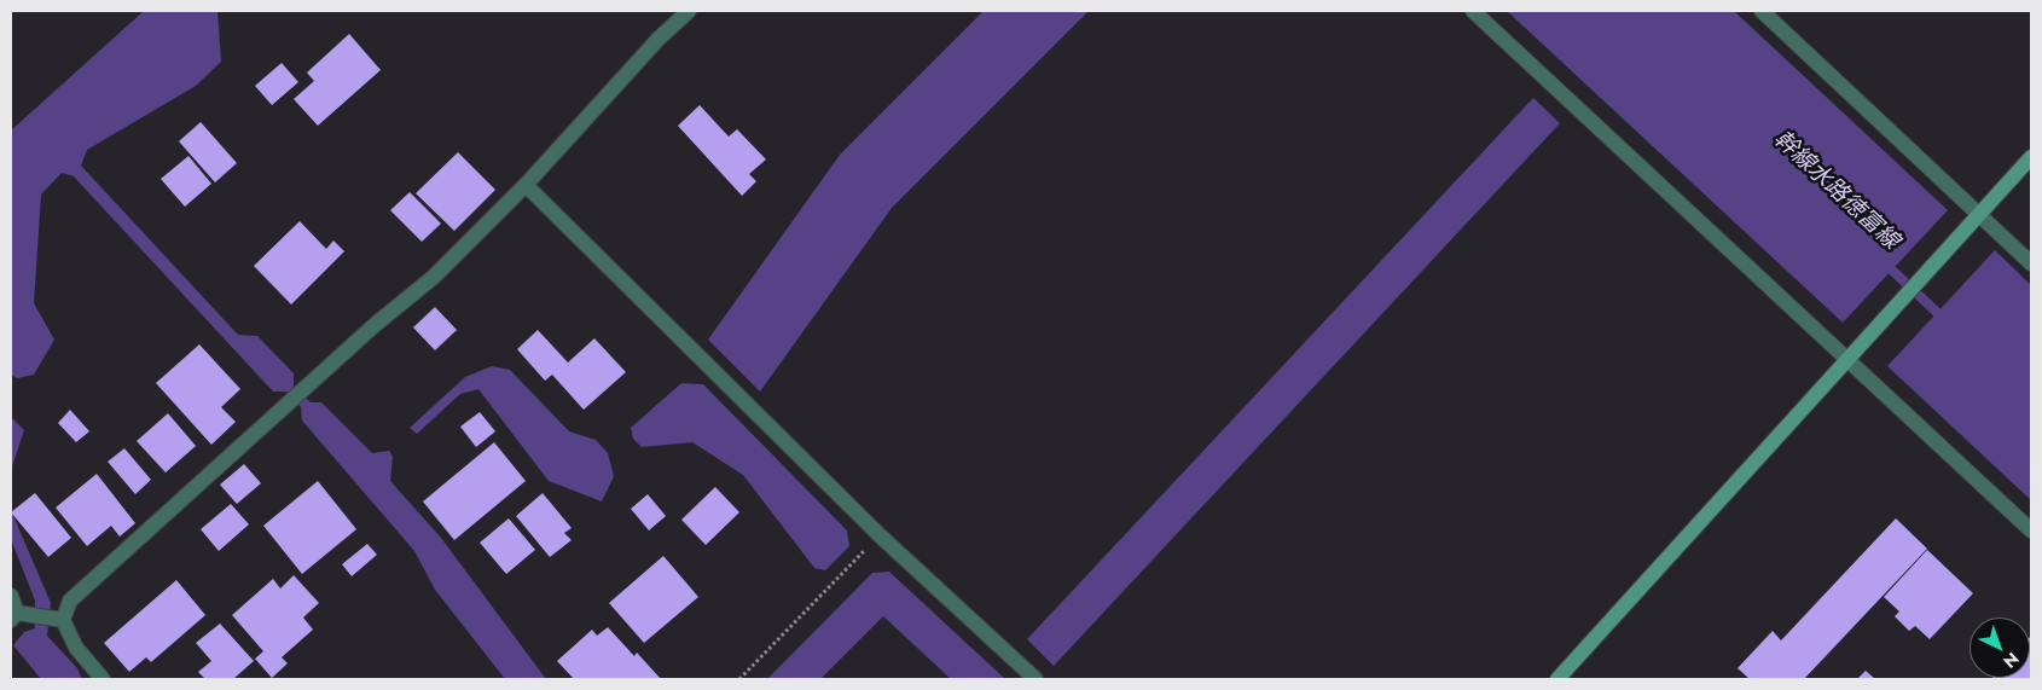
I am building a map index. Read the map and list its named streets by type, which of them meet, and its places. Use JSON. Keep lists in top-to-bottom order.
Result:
{
  "water": ["幹線水路徳富線"],
  "north": "bottom right"
}
